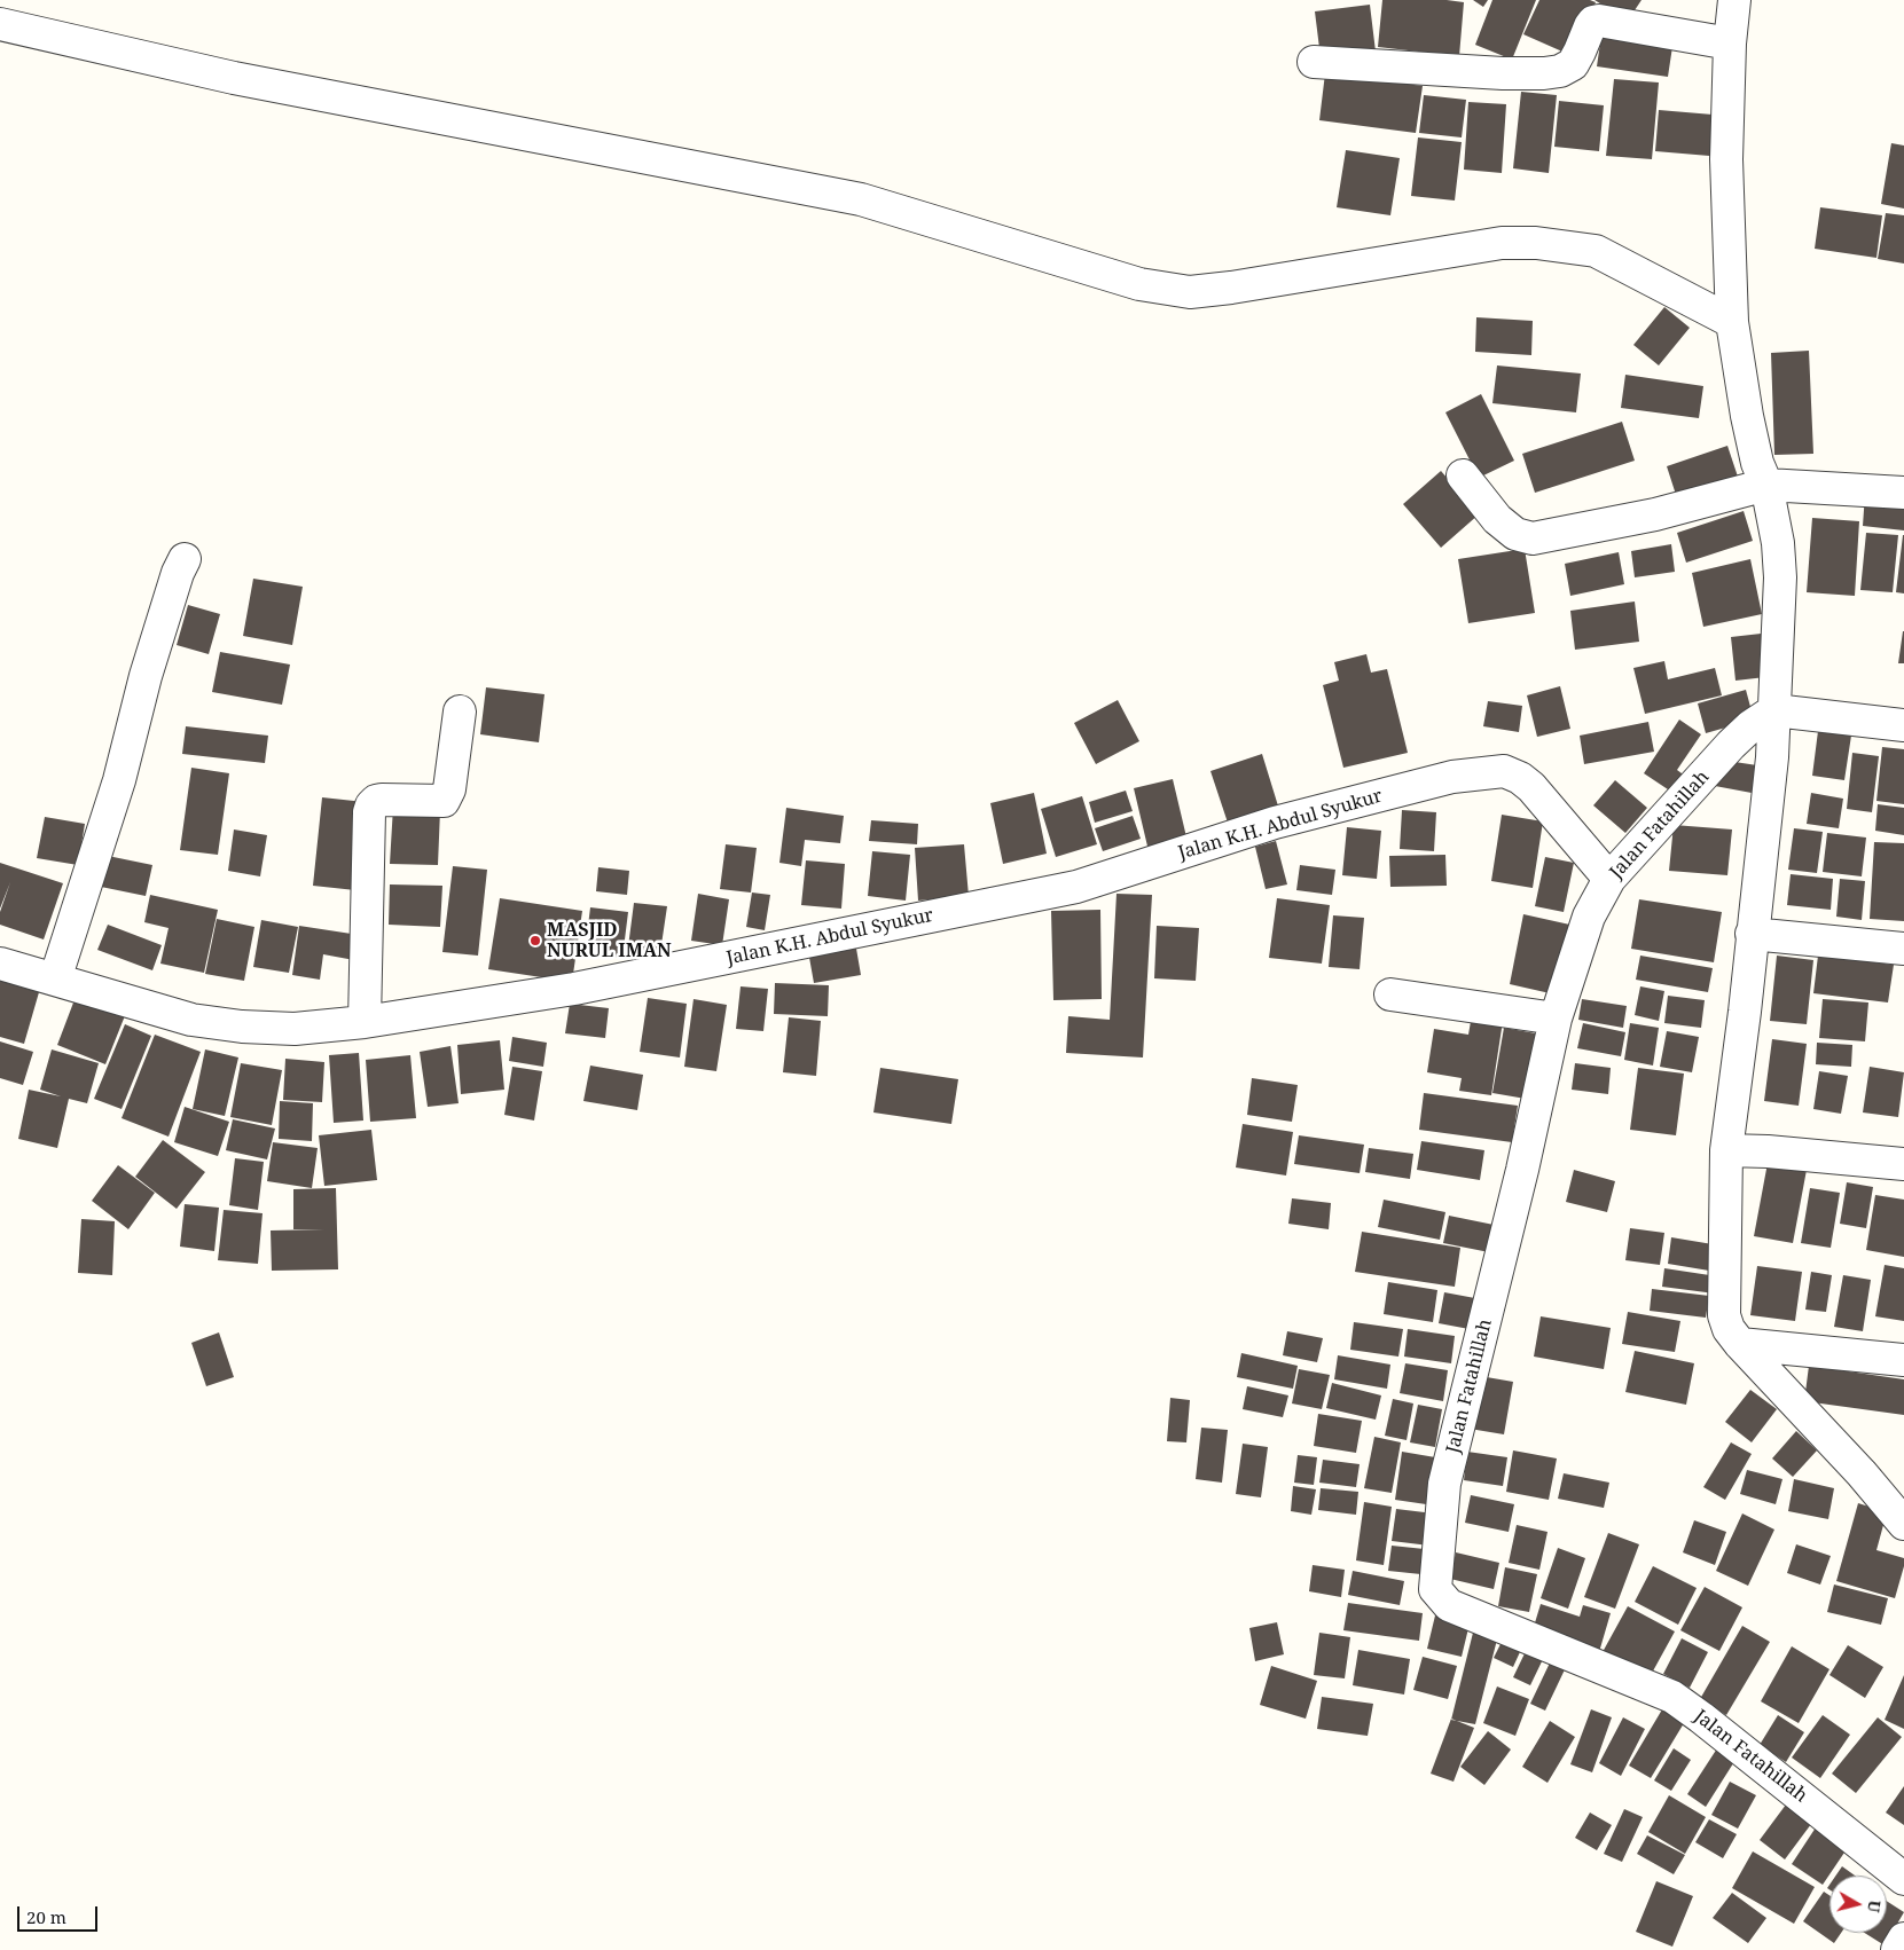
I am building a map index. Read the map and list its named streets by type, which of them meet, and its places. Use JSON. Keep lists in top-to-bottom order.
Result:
{
  "streets": {
    "street": ["Jalan K.H. Abdul Syukur", "Jalan Fatahillah"]
  },
  "crossings": [
    ["Jalan K.H. Abdul Syukur", "Jalan Fatahillah"]
  ],
  "places": ["MASJID NURUL IMAN"],
  "scale_bar": "20 m",
  "north": "right"
}
